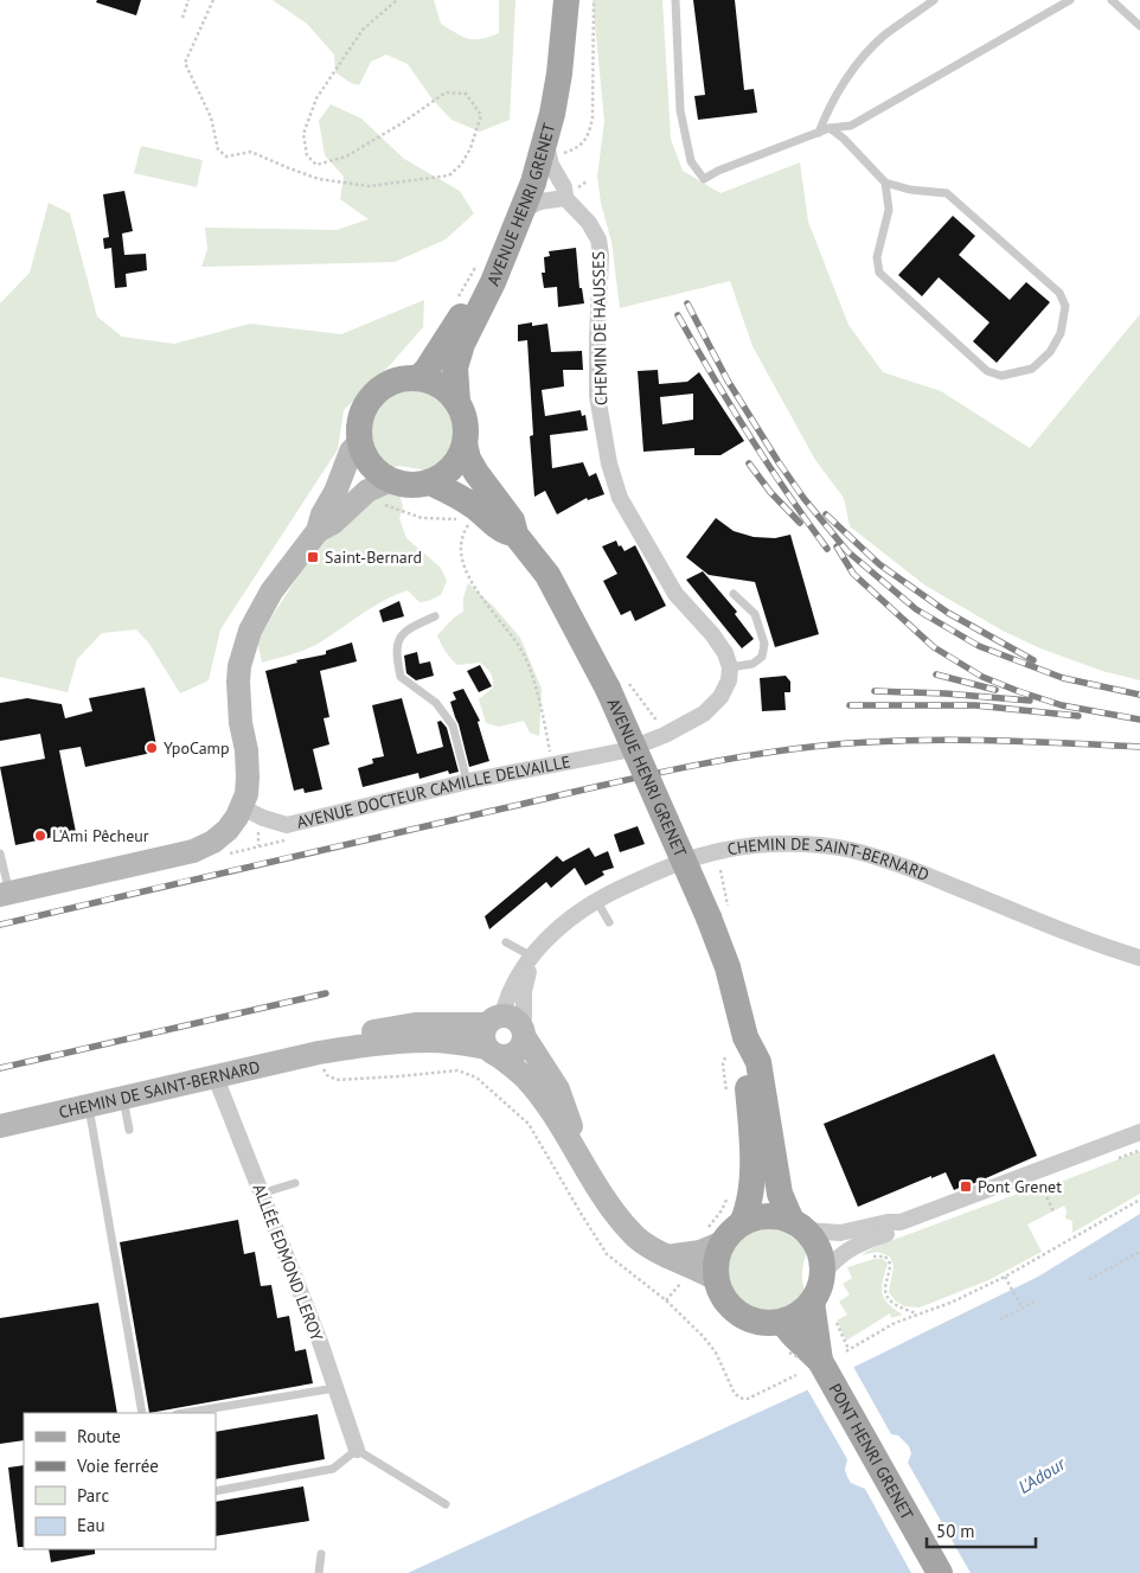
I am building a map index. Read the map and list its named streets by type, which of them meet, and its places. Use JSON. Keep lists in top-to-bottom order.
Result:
{
  "streets": {
    "main road": ["AVENUE HENRI GRENET", "CHEMIN DE SAINT-BERNARD", "PONT HENRI GRENET"],
    "street": ["CHEMIN DE HAUSSES", "AVENUE DOCTEUR CAMILLE DELVAILLE", "ALLÉE EDMOND LEROY"]
  },
  "crossings": [
    ["AVENUE HENRI GRENET", "CHEMIN DE HAUSSES"],
    ["AVENUE HENRI GRENET", "PONT HENRI GRENET"],
    ["CHEMIN DE HAUSSES", "AVENUE DOCTEUR CAMILLE DELVAILLE"],
    ["CHEMIN DE SAINT-BERNARD", "ALLÉE EDMOND LEROY"]
  ],
  "water": ["L'Adour"],
  "places": {
    "transit": ["Saint-Bernard", "Pont Grenet"],
    "other": ["YpoCamp", "L'Ami Pêcheur"]
  },
  "legend": [
    "Route",
    "Voie ferrée",
    "Parc",
    "Eau"
  ],
  "scale_bar": "50 m"
}
